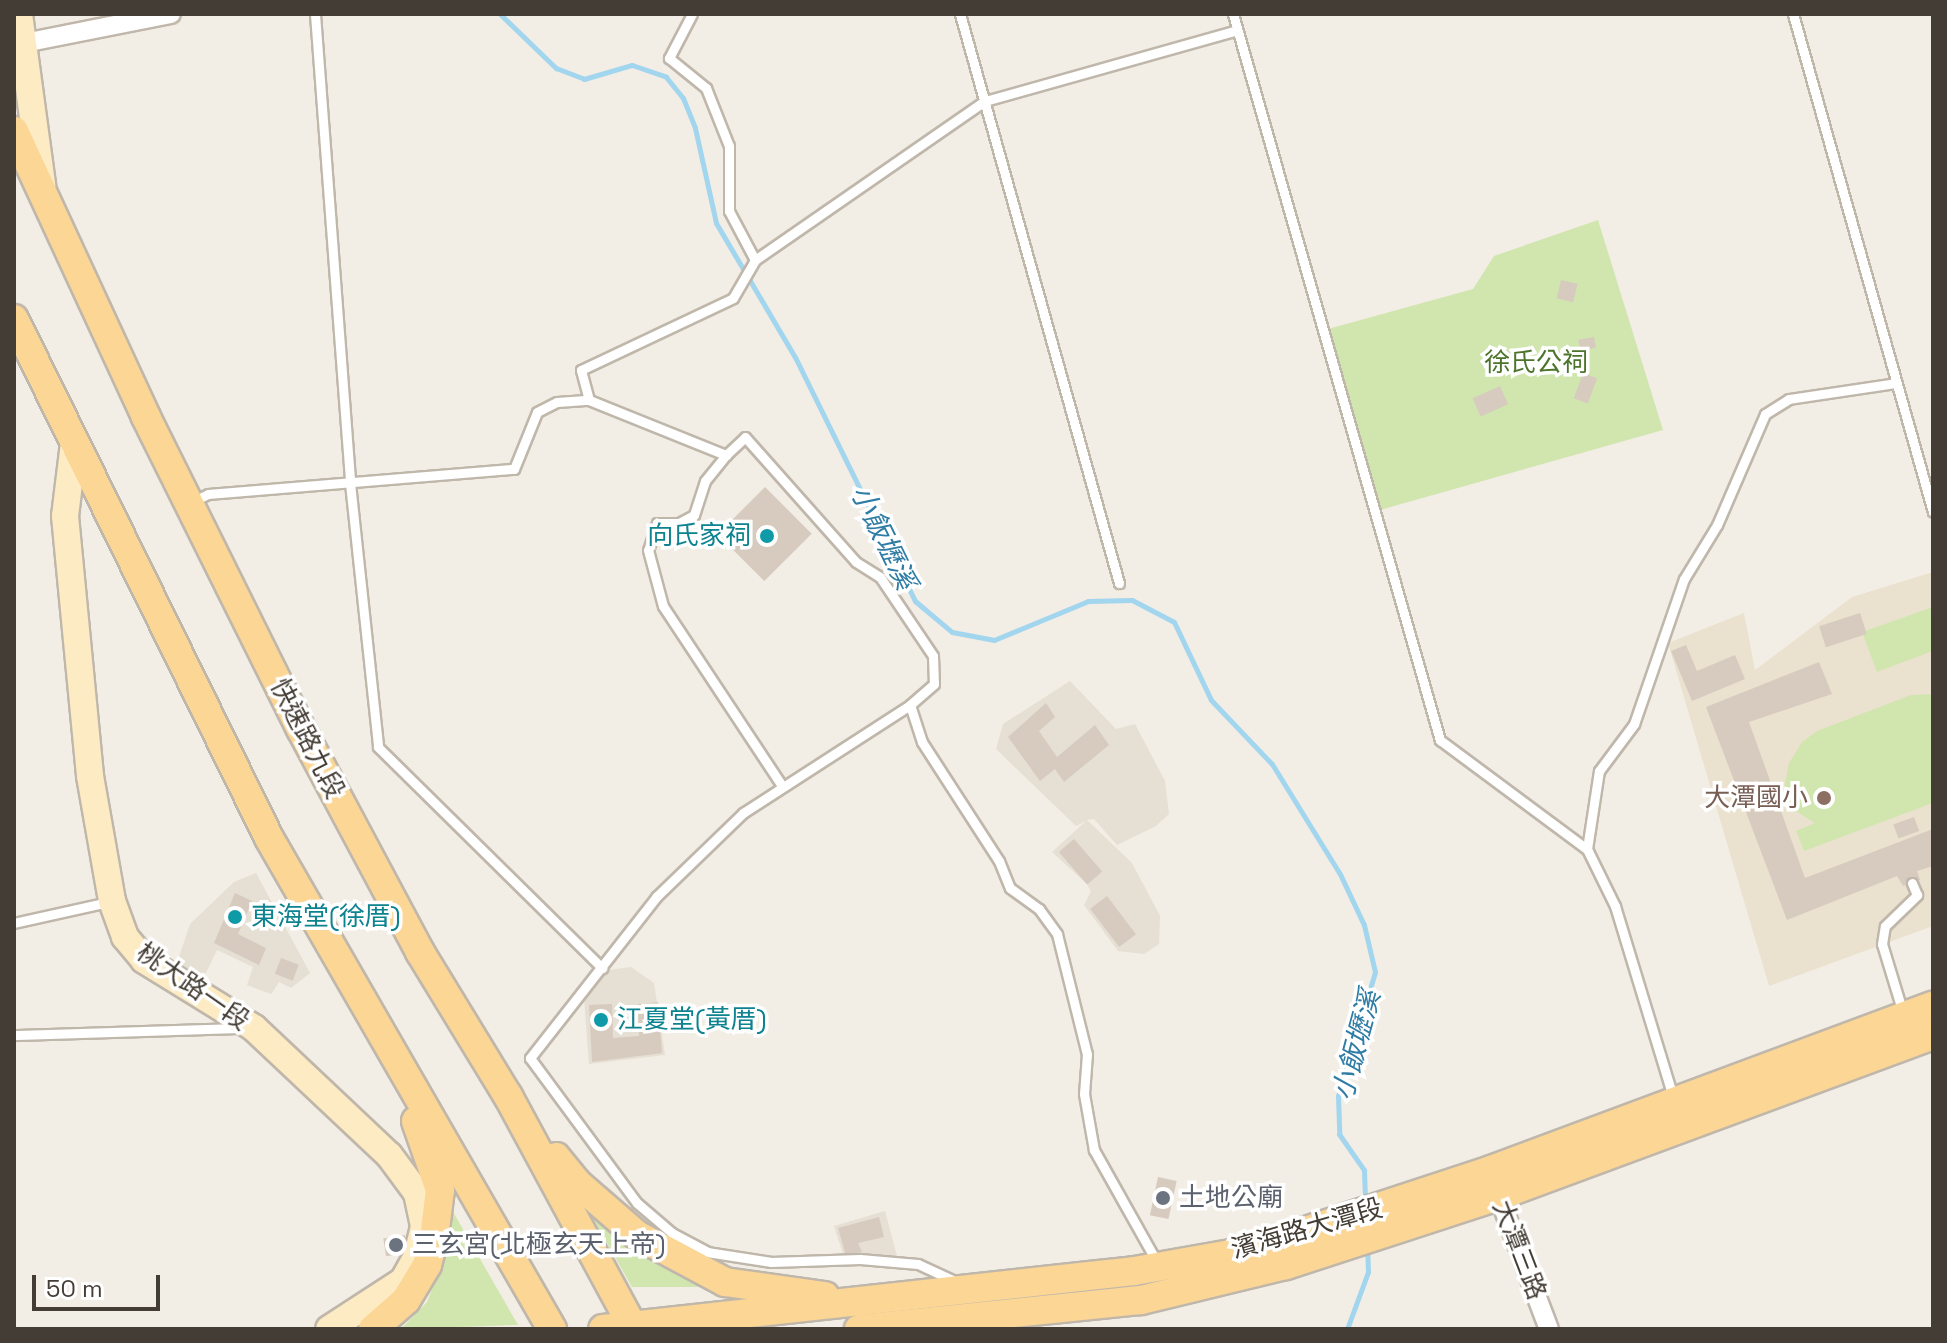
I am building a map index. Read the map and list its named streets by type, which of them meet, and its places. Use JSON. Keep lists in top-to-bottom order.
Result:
{
  "streets": {
    "main road": ["快速路九段", "濱海路大潭段"],
    "street": ["桃大路一段", "大潭三路"]
  },
  "crossings": [
    ["快速路九段", "濱海路大潭段"],
    ["濱海路大潭段", "大潭三路"]
  ],
  "water": ["小飯壢溪"],
  "parks": ["徐氏公祠"],
  "places": [
    "向氏家祠",
    "大潭國小",
    "東海堂(徐厝)",
    "江夏堂(黃厝)",
    "土地公廟",
    "三玄宮(北極玄天上帝)"
  ],
  "scale_bar": "50 m"
}
